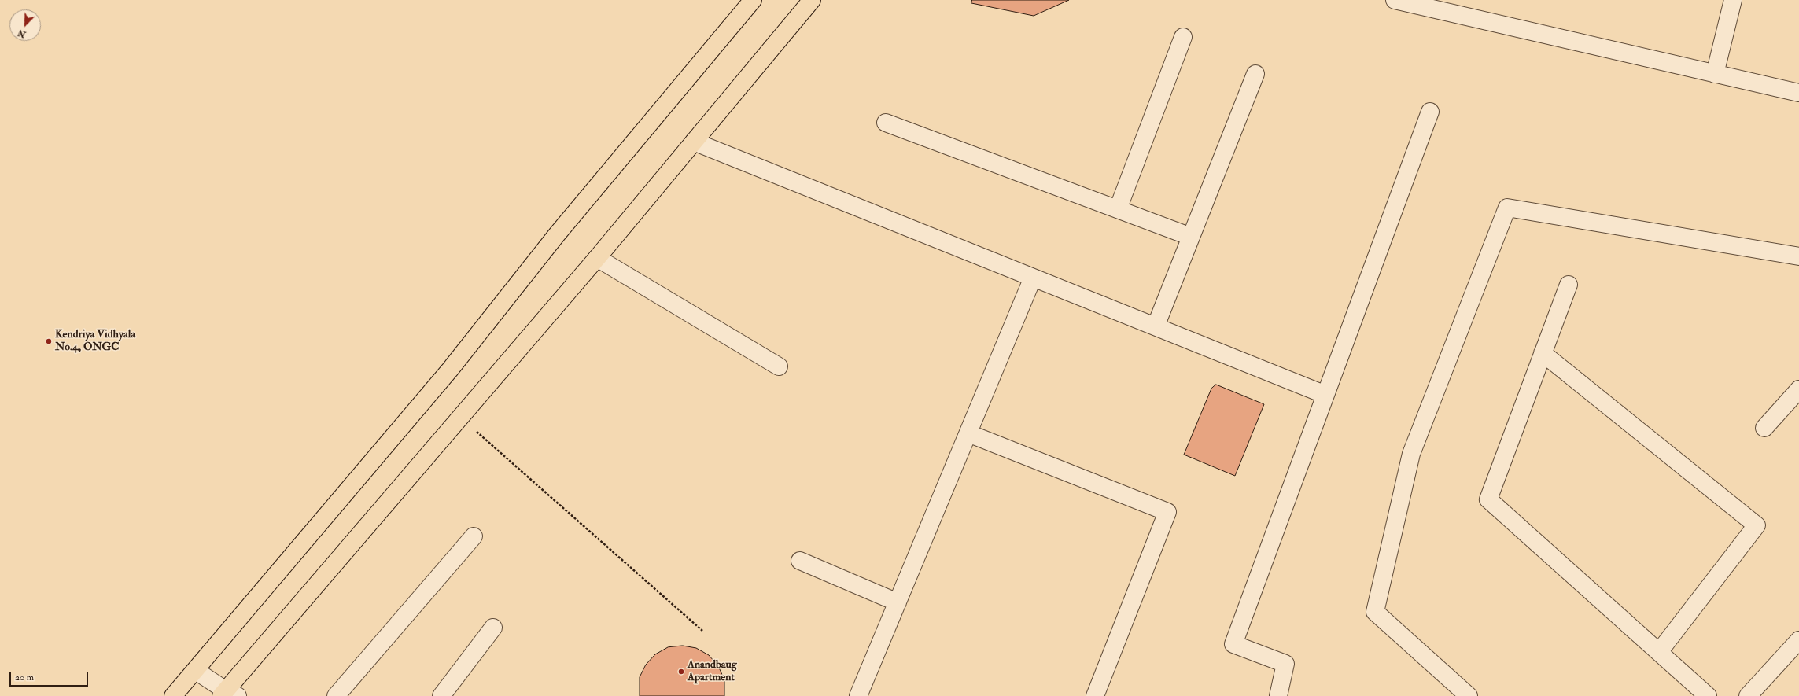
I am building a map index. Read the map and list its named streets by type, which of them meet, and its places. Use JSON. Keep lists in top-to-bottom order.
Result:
{
  "places": ["Kendriya Vidhyala No.4, ONGC", "Anandbaug Apartment"],
  "scale_bar": "20 m",
  "north": "bottom left"
}
